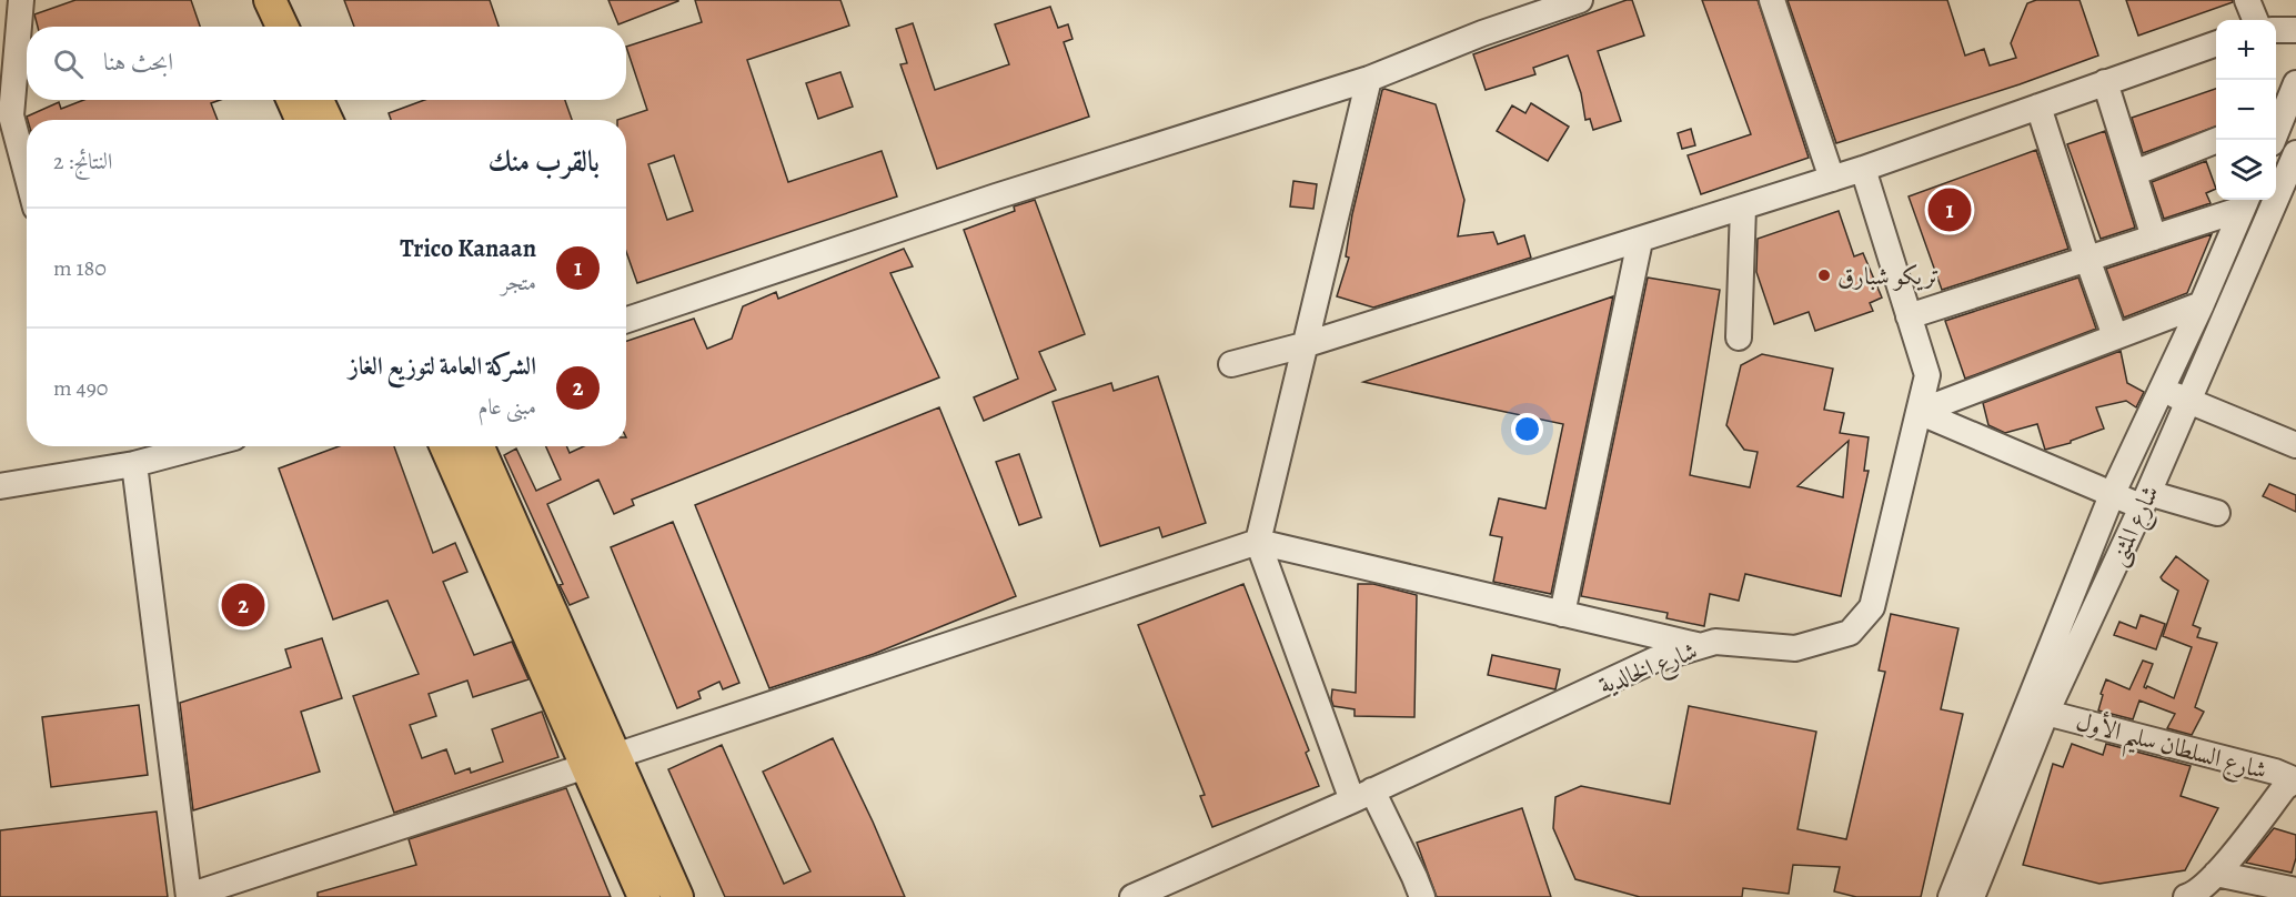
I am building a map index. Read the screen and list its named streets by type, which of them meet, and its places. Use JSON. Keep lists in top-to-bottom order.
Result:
{
  "streets": {
    "street": ["شارع المثنى", "شارع الخالدية", "شارع السلطان سليم الأول"]
  },
  "crossings": [
    ["شارع المثنى", "شارع السلطان سليم الأول"]
  ],
  "places": ["تريكو شبارق"],
  "page": {
    "map_buttons": ["+", "−"],
    "search": "ابحث هنا",
    "heading": ["بالقرب منك", "النتائج: 2"],
    "pins": ["1", "2"],
    "list": [
      {
        "mark": "1",
        "name": "Trico Kanaan",
        "note": "متجر",
        "value": "180 m"
      },
      {
        "mark": "2",
        "name": "الشركة العامة لتوزيع الغاز",
        "note": "مبنى عام",
        "value": "490 m"
      }
    ]
  }
}
